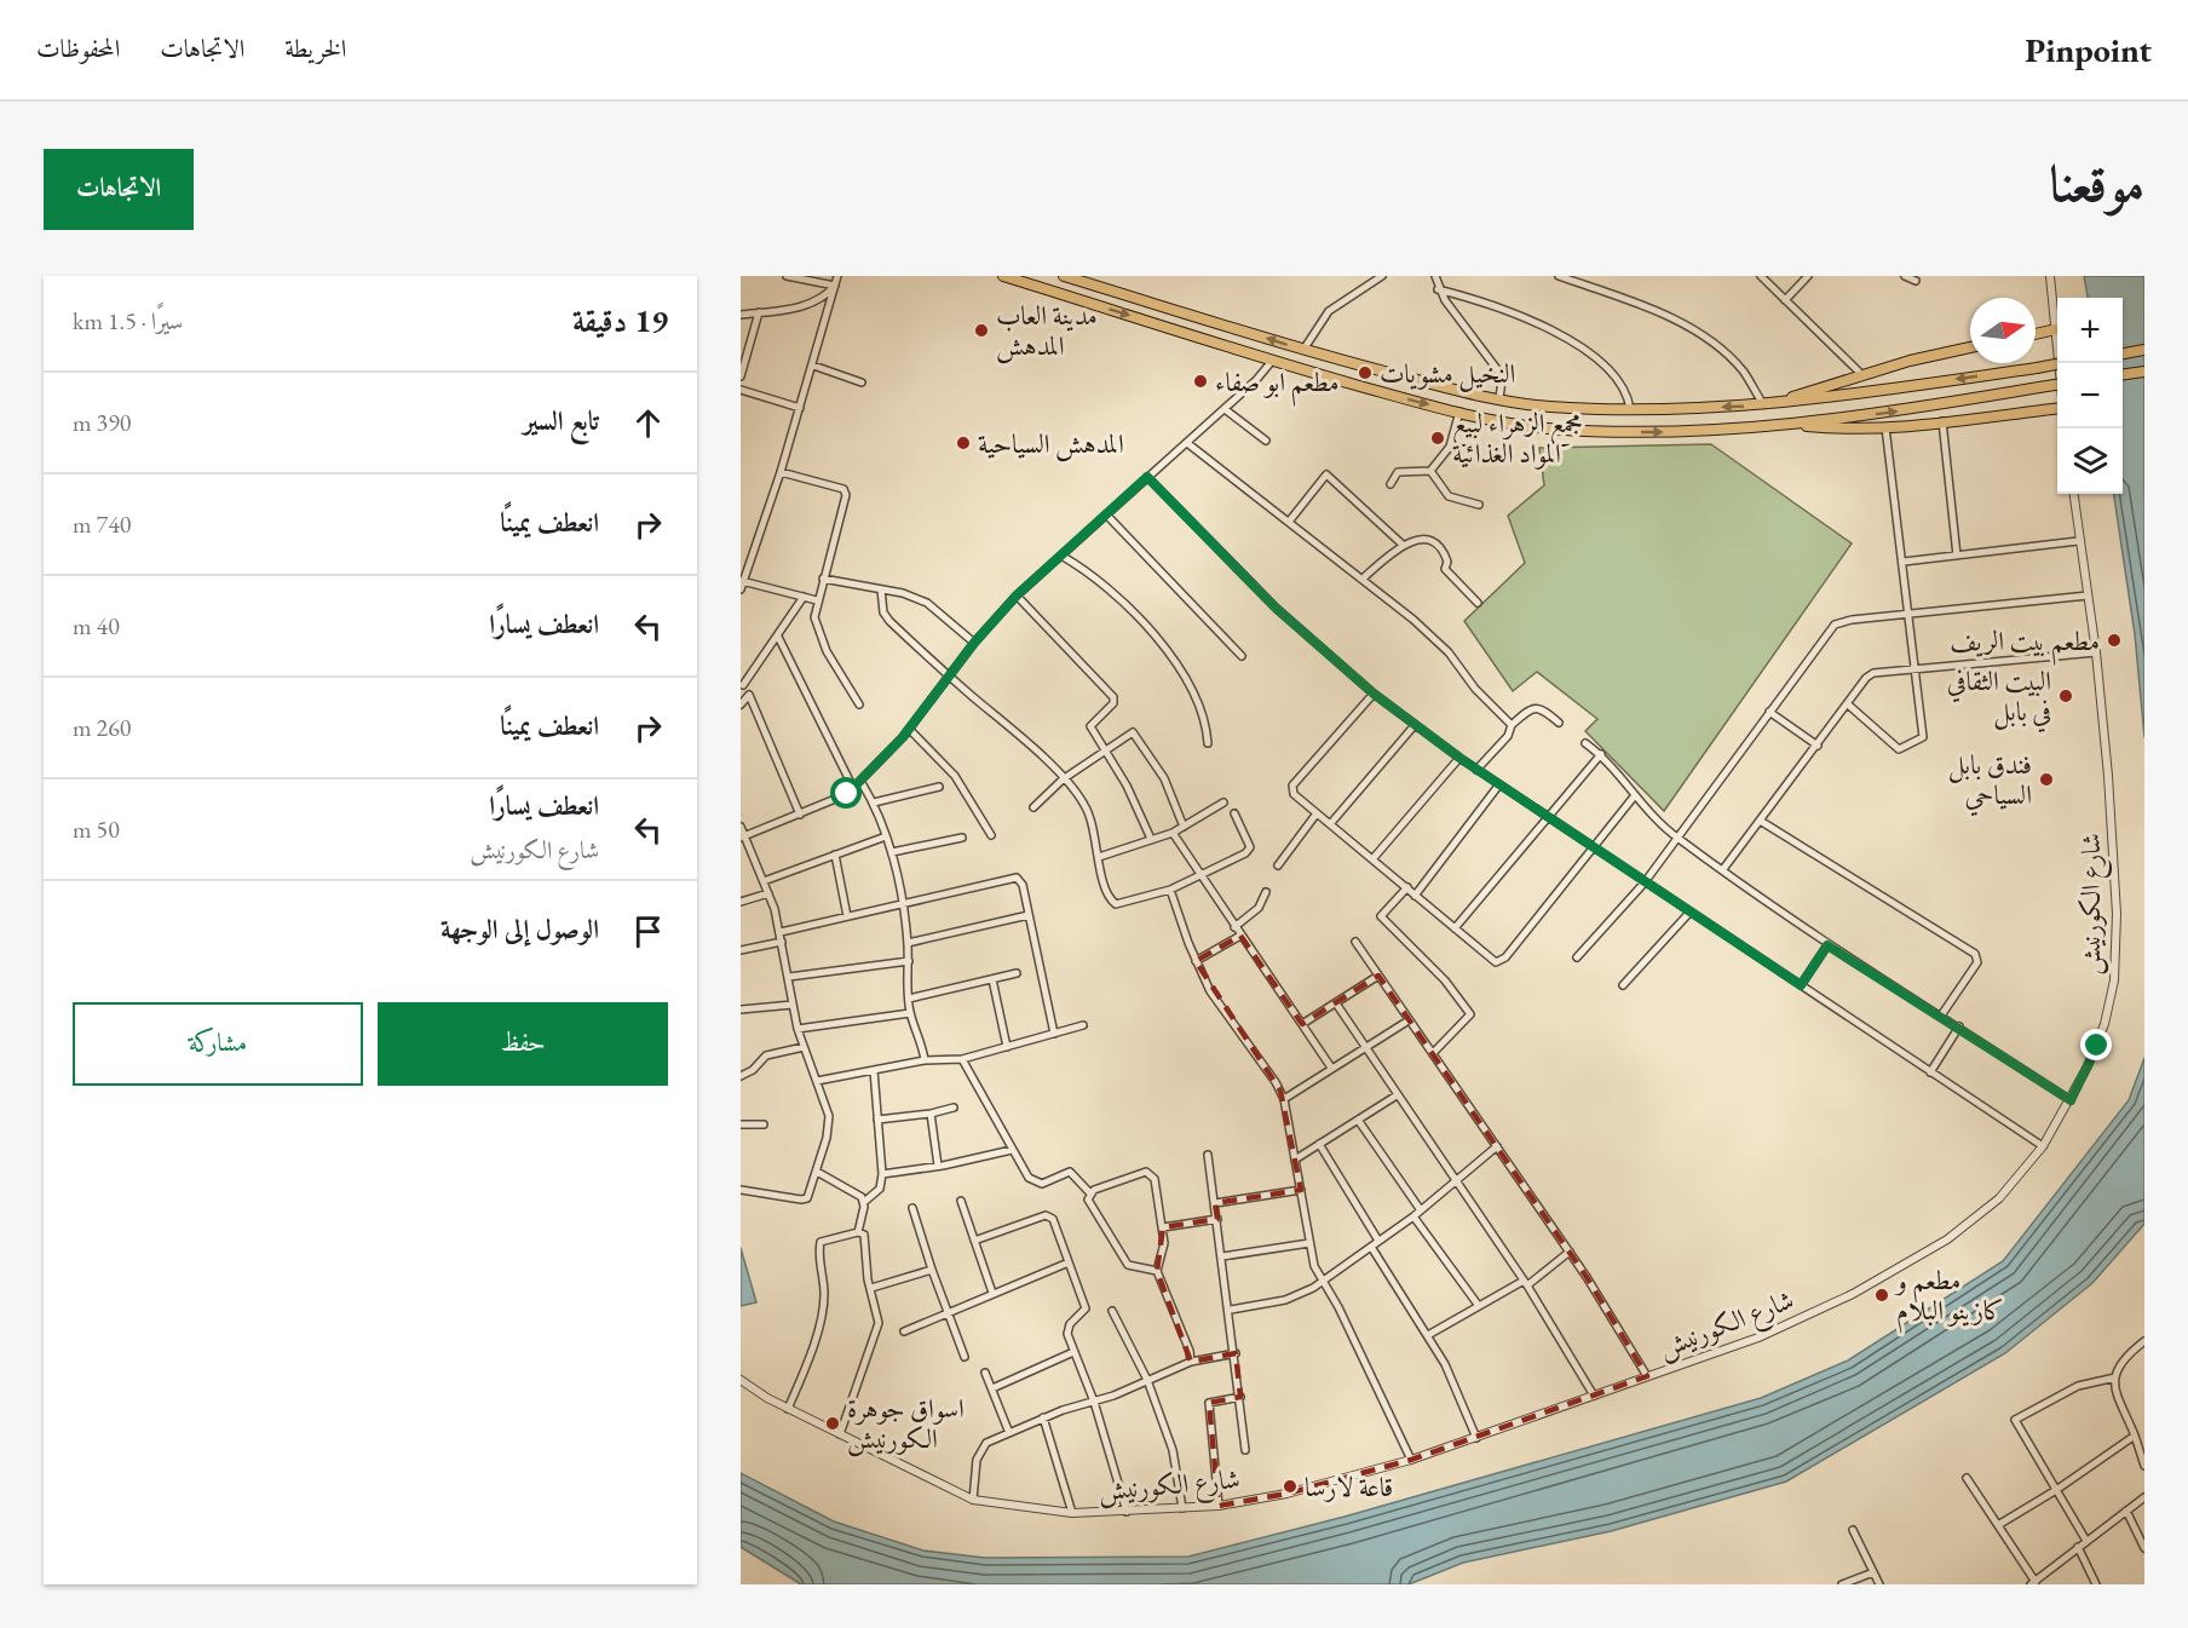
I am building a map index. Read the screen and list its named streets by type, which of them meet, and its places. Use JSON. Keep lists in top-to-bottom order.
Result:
{
  "streets": {
    "street": ["شارع الكورنيش"]
  },
  "places": [
    "مدينة العاب المدهش",
    "النخيل مشويات",
    "مطعم ابو صفاء",
    "مجمع الزهراء لبيع المواد الغذائية",
    "المدهش السياحية",
    "مطعم بيت الريف",
    "البيت الثقافي في بابل",
    "فندق بابل السياحي",
    "مطعم و كازينو البلام",
    "اسواق جوهرة الكورنيش",
    "قاعة لارسا"
  ],
  "north": "right",
  "page": {
    "header": "Pinpoint",
    "nav": ["الخريطة", "الاتجاهات", "المحفوظات"],
    "title": "موقعنا",
    "buttons": [
      "الاتجاهات",
      ["حفظ", "مشاركة"]
    ],
    "heading": ["19 دقيقة", "سيرًا · 1.5 km"],
    "map_buttons": ["+", "−"],
    "list": [
      ["تابع السير", "390 m"],
      ["انعطف يمينًا", "740 m"],
      ["انعطف يسارًا", "40 m"],
      ["انعطف يمينًا", "260 m"],
      ["انعطف يسارًا", "شارع الكورنيش", "50 m"],
      "الوصول إلى الوجهة"
    ]
  }
}
